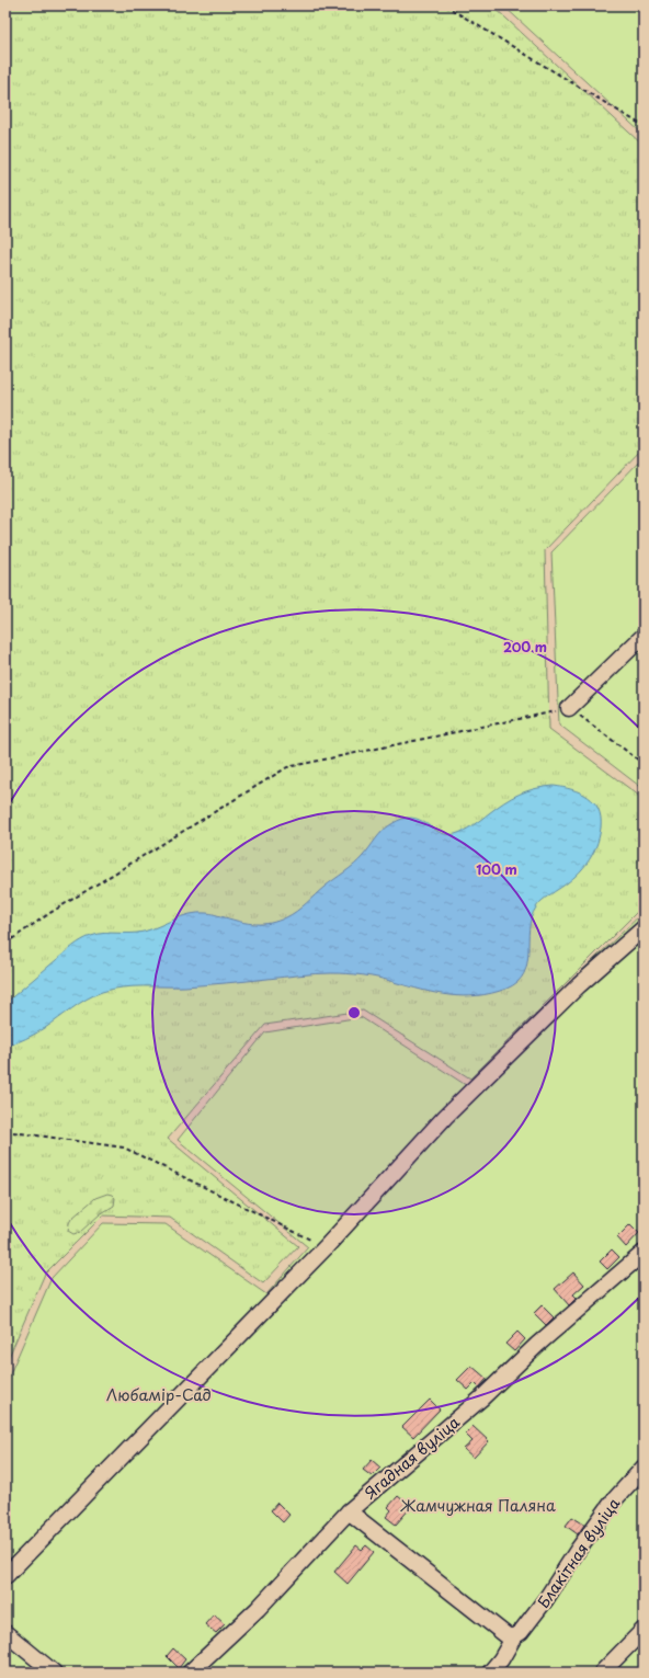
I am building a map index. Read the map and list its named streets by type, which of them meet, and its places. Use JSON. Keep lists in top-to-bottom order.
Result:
{
  "streets": {
    "street": ["Ягадная вуліца", "Блакітная вуліца"]
  },
  "parks": ["Любамір-Сад", "Жамчужная Паляна"],
  "rings": ["200 m", "100 m"]
}
